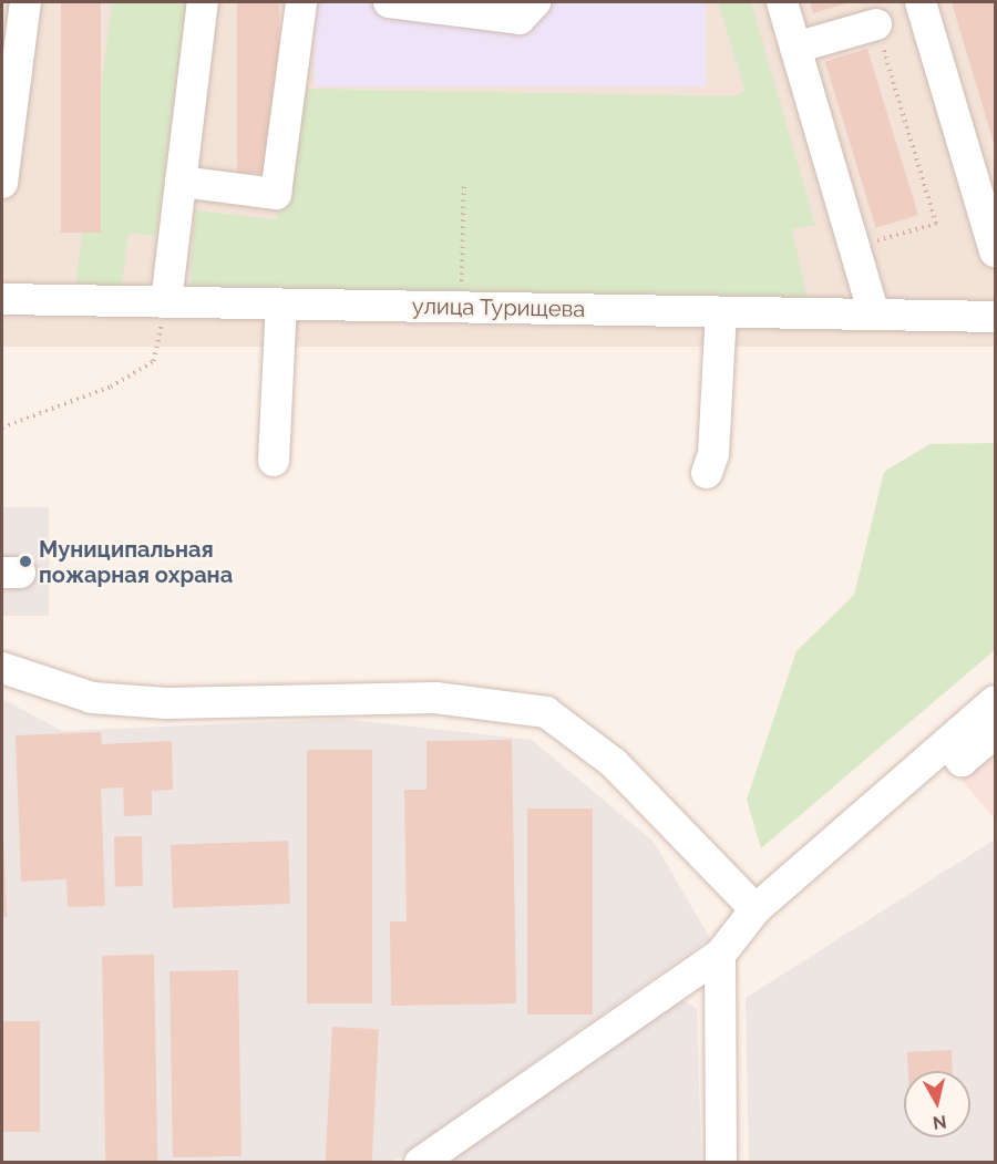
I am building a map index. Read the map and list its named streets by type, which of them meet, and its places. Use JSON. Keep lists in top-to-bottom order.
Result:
{
  "streets": {
    "street": ["улица Турищева"]
  },
  "places": ["Муниципальная пожарная охрана"],
  "north": "bottom"
}
